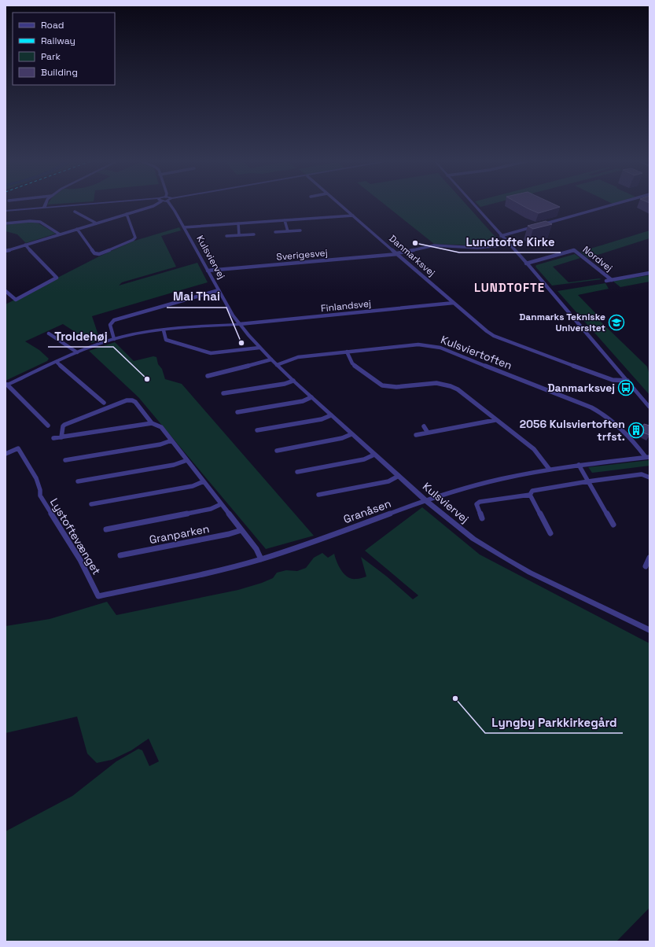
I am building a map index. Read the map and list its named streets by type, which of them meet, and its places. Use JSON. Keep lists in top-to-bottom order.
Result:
{
  "streets": {
    "street": [
      "Sverigesvej",
      "Danmarksvej",
      "Kulsviervej",
      "Nordvej",
      "Finlandsvej",
      "Kulsviertoften",
      "Granåsen",
      "Granparken",
      "Lystoftevænget"
    ]
  },
  "crossings": [
    ["Sverigesvej", "Danmarksvej"],
    ["Sverigesvej", "Kulsviervej"],
    ["Danmarksvej", "Finlandsvej"],
    ["Kulsviervej", "Finlandsvej"],
    ["Kulsviervej", "Kulsviertoften"],
    ["Kulsviervej", "Granåsen"],
    ["Kulsviertoften", "Granåsen"],
    ["Granåsen", "Lystoftevænget"]
  ],
  "districts": ["LUNDTOFTE"],
  "places": {
    "other": [
      "Lundtofte Kirke",
      "Mai Thai",
      "Troldehøj",
      "Lyngby Parkkirkegård"
    ],
    "school or university": ["Danmarks Tekniske Universitet"],
    "bus stop": ["Danmarksvej"],
    "building": ["2056 Kulsviertoften trfst."]
  },
  "legend": [
    "Road",
    "Railway",
    "Park",
    "Building"
  ]
}
